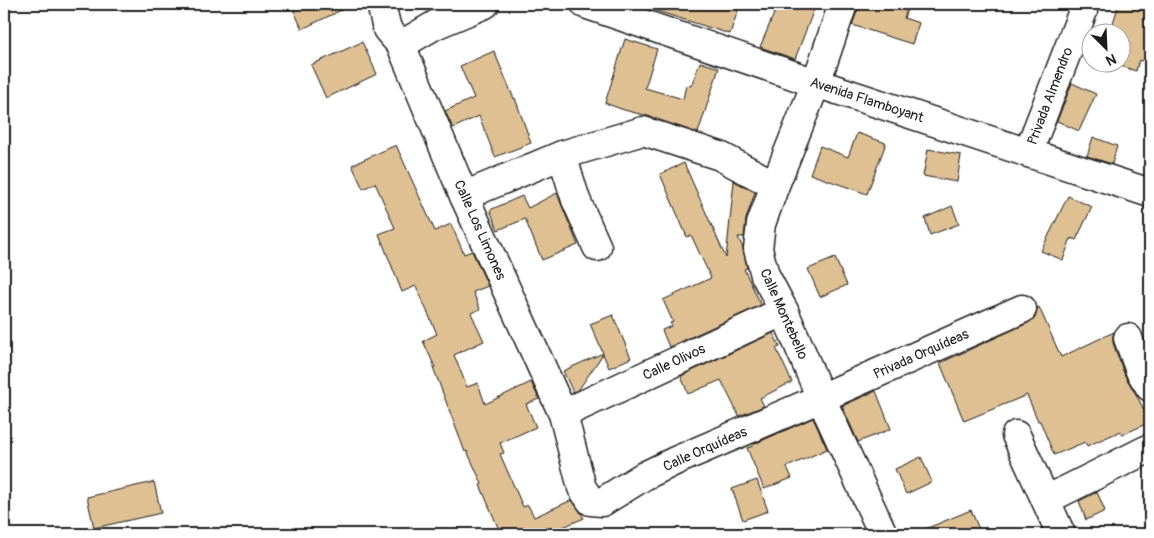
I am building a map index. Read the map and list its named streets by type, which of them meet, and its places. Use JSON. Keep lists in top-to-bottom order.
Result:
{
  "streets": {
    "street": [
      "Privada Almendro",
      "Avenida Flamboyant",
      "Calle Los Limones",
      "Calle Montebello",
      "Privada Orquídeas",
      "Calle Olivos",
      "Calle Orquídeas"
    ]
  },
  "crossings": [
    ["Privada Almendro", "Avenida Flamboyant"],
    ["Avenida Flamboyant", "Calle Montebello"],
    ["Calle Los Limones", "Calle Olivos"],
    ["Calle Los Limones", "Calle Orquídeas"],
    ["Calle Montebello", "Privada Orquídeas"],
    ["Calle Montebello", "Calle Olivos"],
    ["Calle Montebello", "Calle Orquídeas"],
    ["Privada Orquídeas", "Calle Orquídeas"]
  ],
  "north": "bottom right"
}
